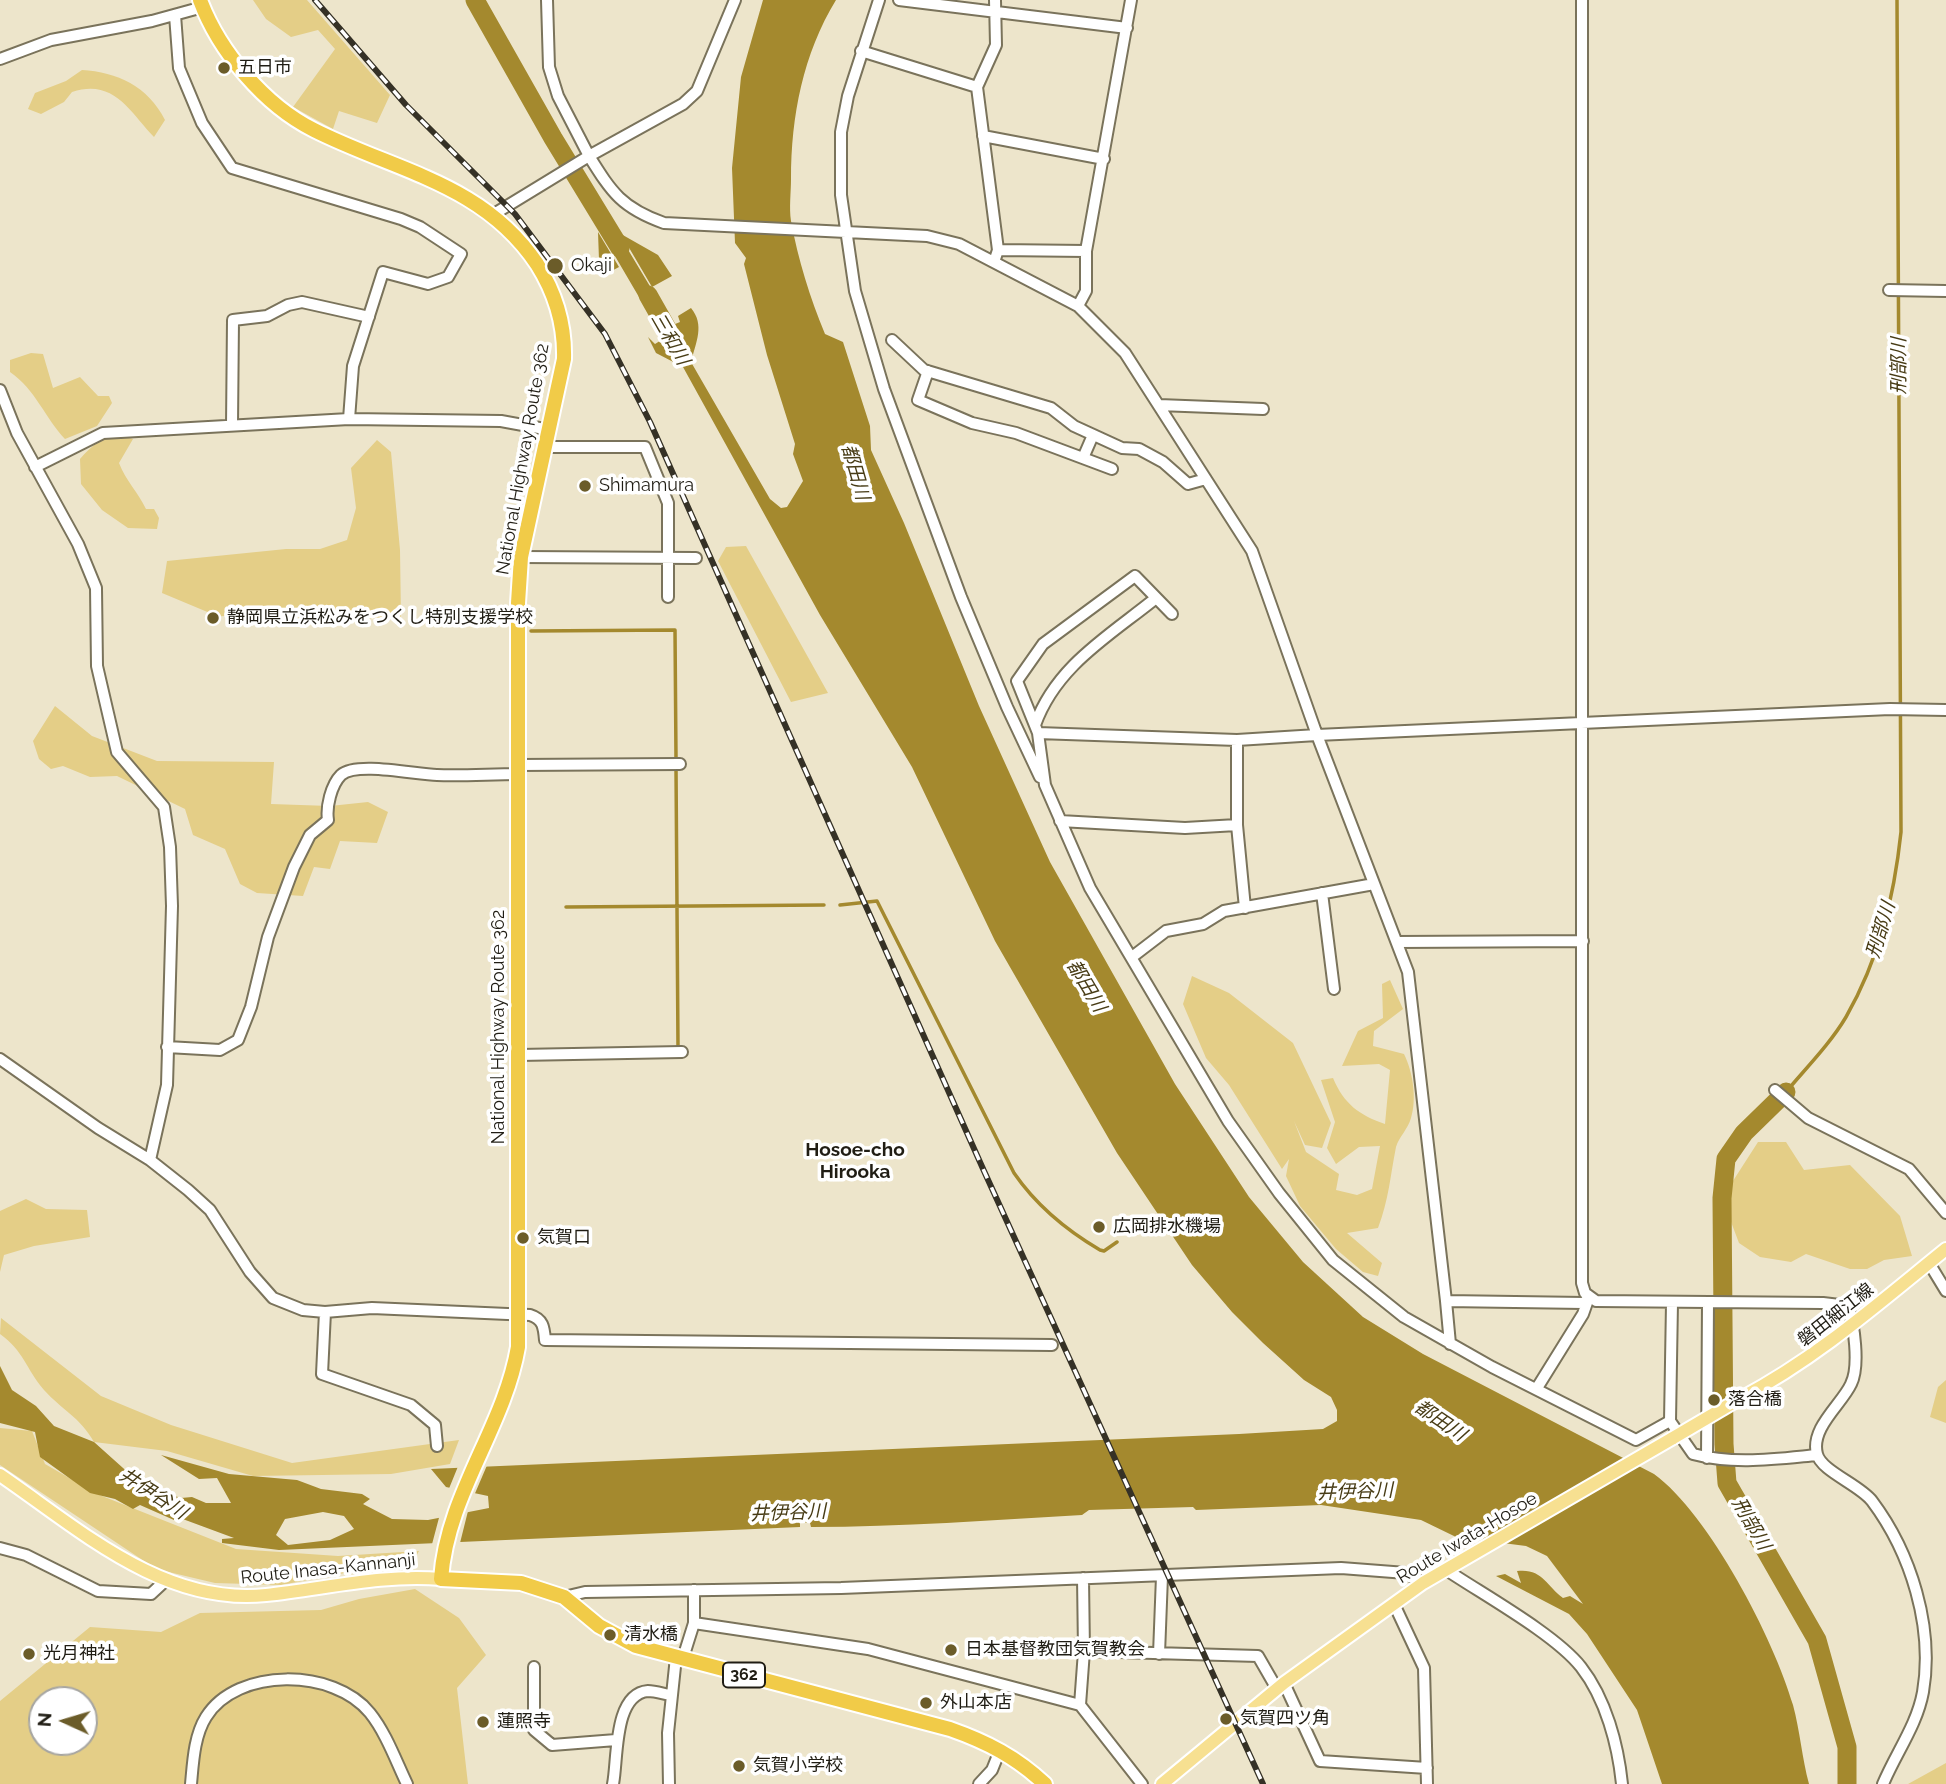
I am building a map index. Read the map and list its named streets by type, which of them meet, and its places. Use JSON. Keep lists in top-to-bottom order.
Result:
{
  "streets": {
    "highway": ["National Highway Route 362", "362"],
    "main road": ["磐田細江線", "Route Iwata-Hosoe", "Route Inasa-Kannanji"]
  },
  "crossings": [
    ["National Highway Route 362", "Route Inasa-Kannanji"],
    ["National Highway Route 362", "362"],
    ["磐田細江線", "Route Iwata-Hosoe"],
    ["Route Inasa-Kannanji", "362"]
  ],
  "districts": ["Hosoe-cho Hirooka"],
  "water": [
    "三和川",
    "刑部川",
    "都田川",
    "井伊谷川"
  ],
  "places": [
    "五日市",
    "Okaji",
    "Shimamura",
    "静岡県立浜松みをつくし特別支援学校",
    "広岡排水機場",
    "気賀口",
    "落合橋",
    "清水橋",
    "日本基督教団気賀教会",
    "光月神社",
    "外山本店",
    "気賀四ツ角",
    "蓮照寺",
    "気賀小学校"
  ],
  "north": "left"
}
